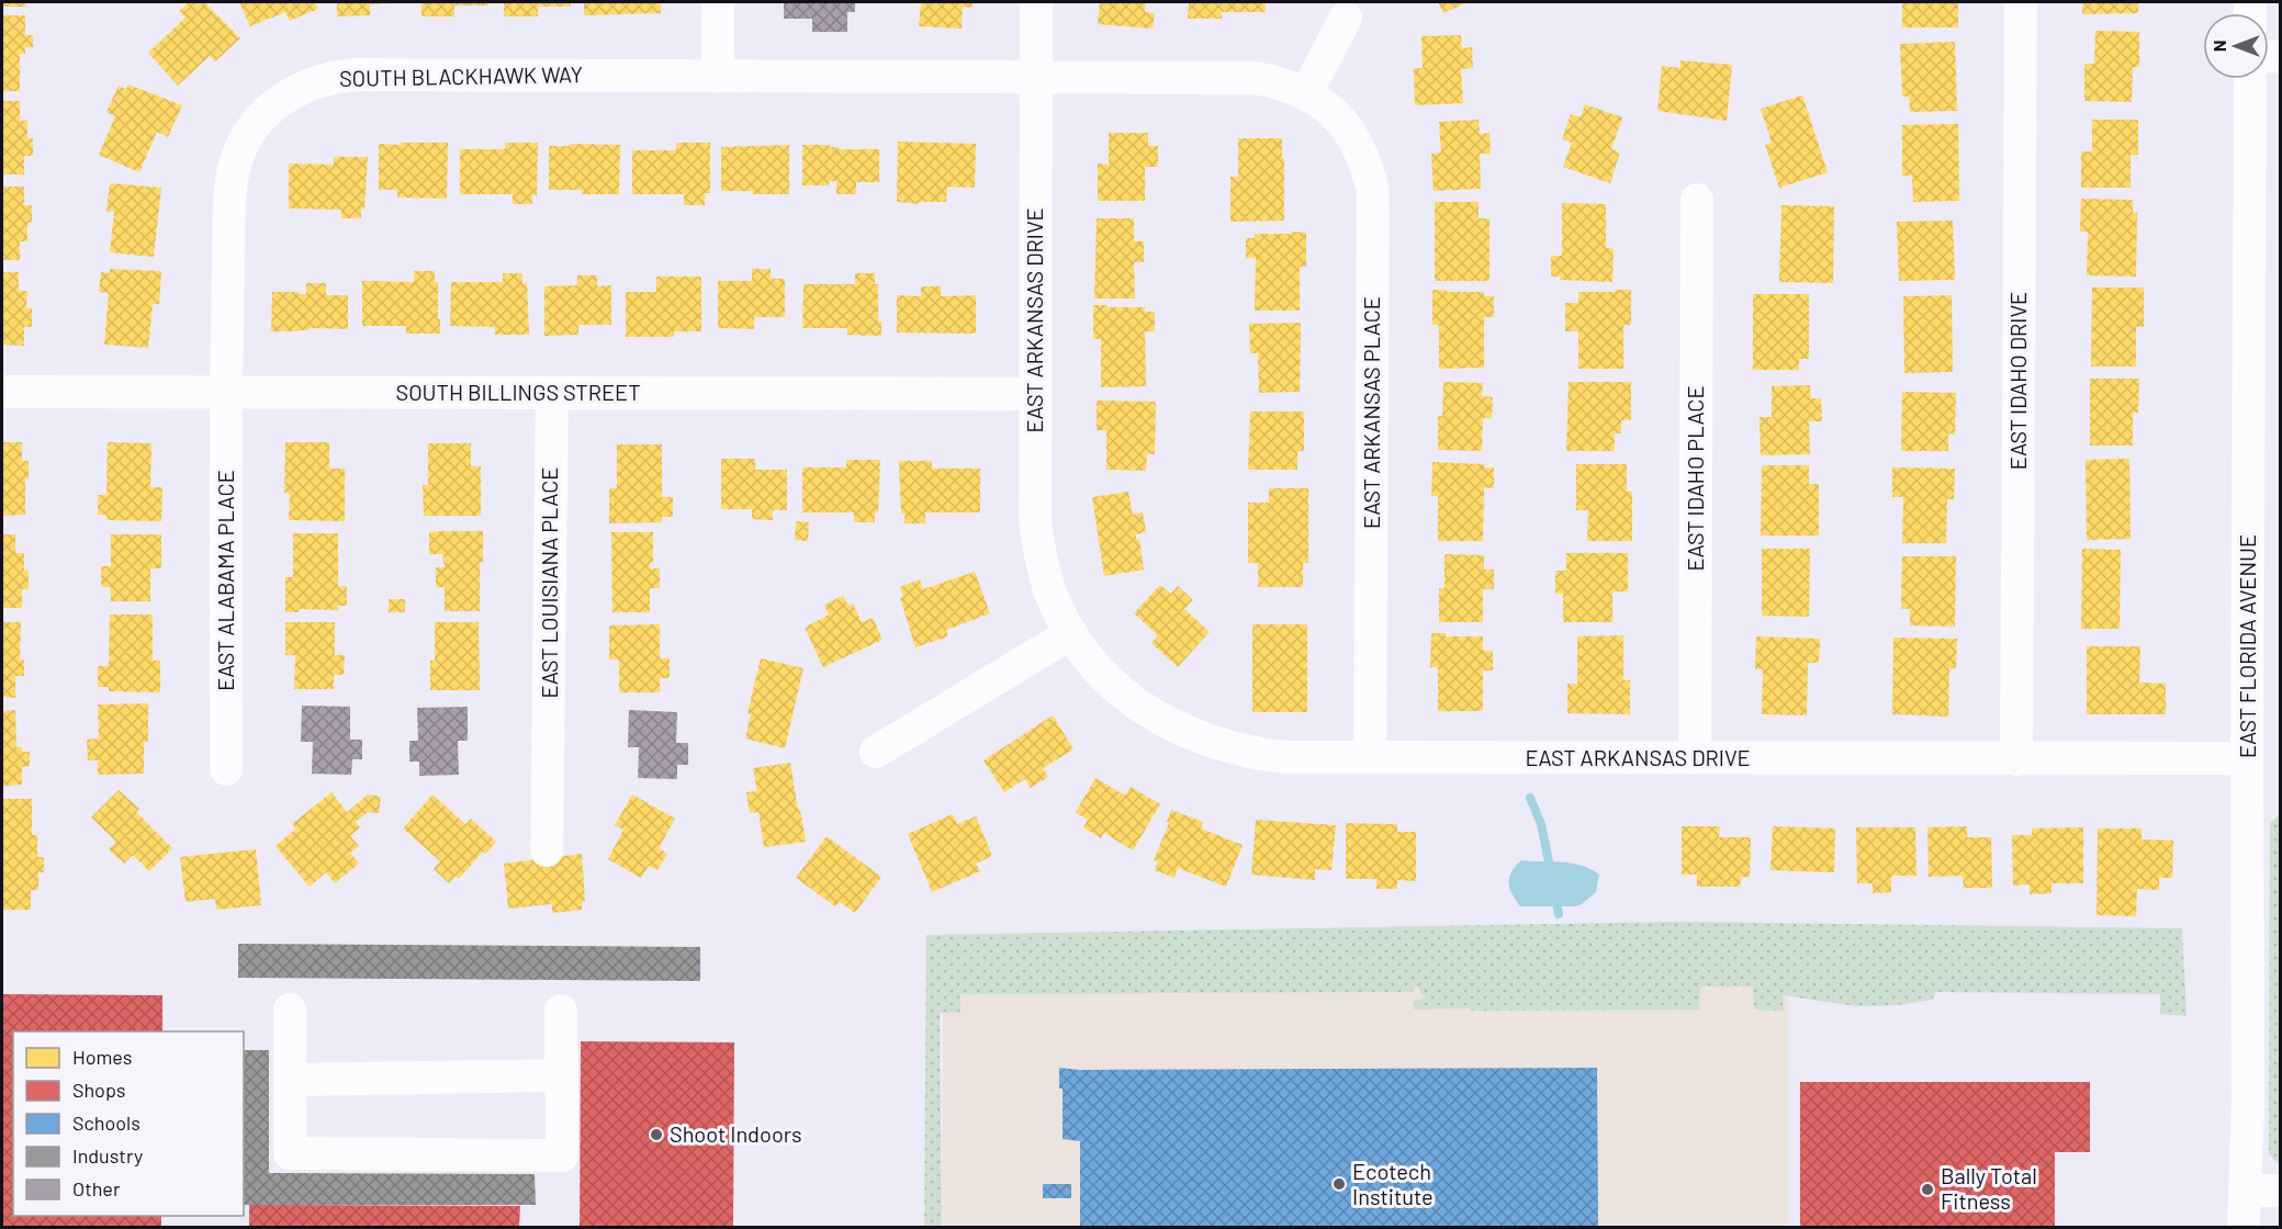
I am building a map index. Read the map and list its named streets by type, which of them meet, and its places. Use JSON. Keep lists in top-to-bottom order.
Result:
{
  "streets": {
    "street": [
      "SOUTH BLACKHAWK WAY",
      "EAST ARKANSAS DRIVE",
      "EAST IDAHO DRIVE",
      "SOUTH BILLINGS STREET",
      "EAST ARKANSAS PLACE",
      "EAST IDAHO PLACE",
      "EAST ALABAMA PLACE",
      "EAST LOUISIANA PLACE",
      "EAST FLORIDA AVENUE"
    ]
  },
  "crossings": [
    ["SOUTH BLACKHAWK WAY", "EAST ARKANSAS DRIVE"],
    ["SOUTH BLACKHAWK WAY", "SOUTH BILLINGS STREET"],
    ["SOUTH BLACKHAWK WAY", "EAST ARKANSAS PLACE"],
    ["SOUTH BLACKHAWK WAY", "EAST ALABAMA PLACE"],
    ["EAST ARKANSAS DRIVE", "EAST IDAHO DRIVE"],
    ["EAST ARKANSAS DRIVE", "SOUTH BILLINGS STREET"],
    ["EAST ARKANSAS DRIVE", "EAST ARKANSAS PLACE"],
    ["EAST ARKANSAS DRIVE", "EAST IDAHO PLACE"],
    ["EAST ARKANSAS DRIVE", "EAST FLORIDA AVENUE"],
    ["SOUTH BILLINGS STREET", "EAST ALABAMA PLACE"],
    ["SOUTH BILLINGS STREET", "EAST LOUISIANA PLACE"]
  ],
  "places": ["Shoot Indoors", "Ecotech Institute", "Bally Total Fitness"],
  "legend": [
    "Homes",
    "Shops",
    "Schools",
    "Industry",
    "Other"
  ],
  "north": "left"
}
